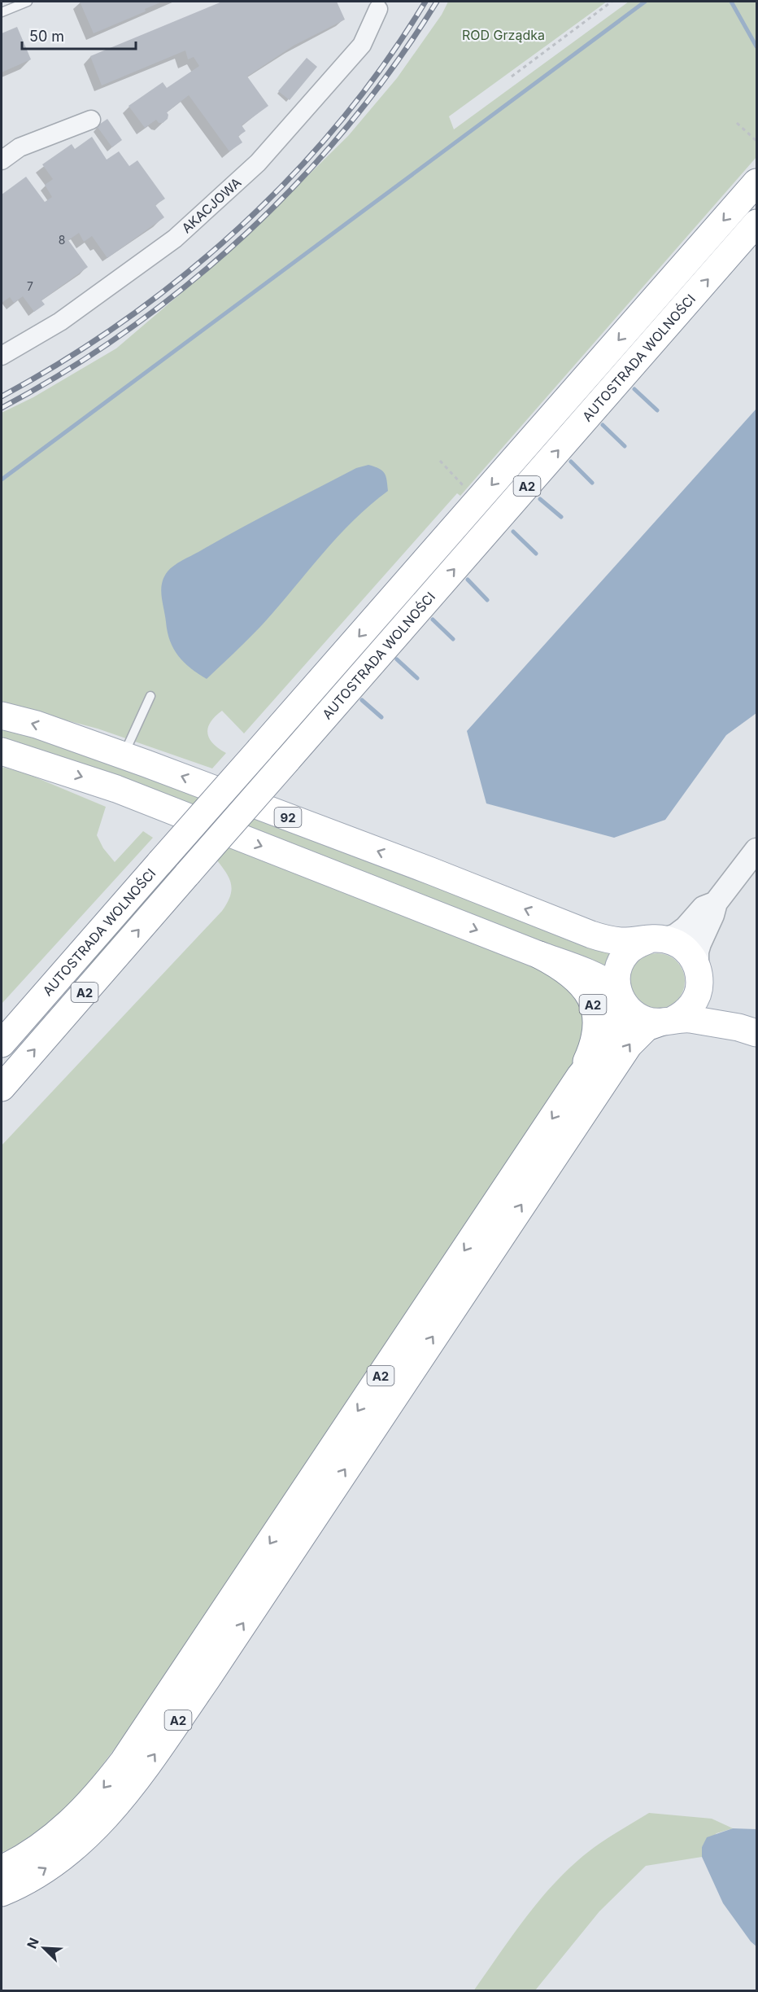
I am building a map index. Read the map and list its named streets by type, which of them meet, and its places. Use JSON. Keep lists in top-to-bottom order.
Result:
{
  "streets": {
    "main road": ["AUTOSTRADA WOLNOŚCI", "A2", "92"],
    "street": ["AKACJOWA"]
  },
  "crossings": [
    ["A2", "92"]
  ],
  "parks": ["ROD Grządka"],
  "house_numbers": ["8", "7"],
  "scale_bar": "50 m",
  "north": "top left"
}
